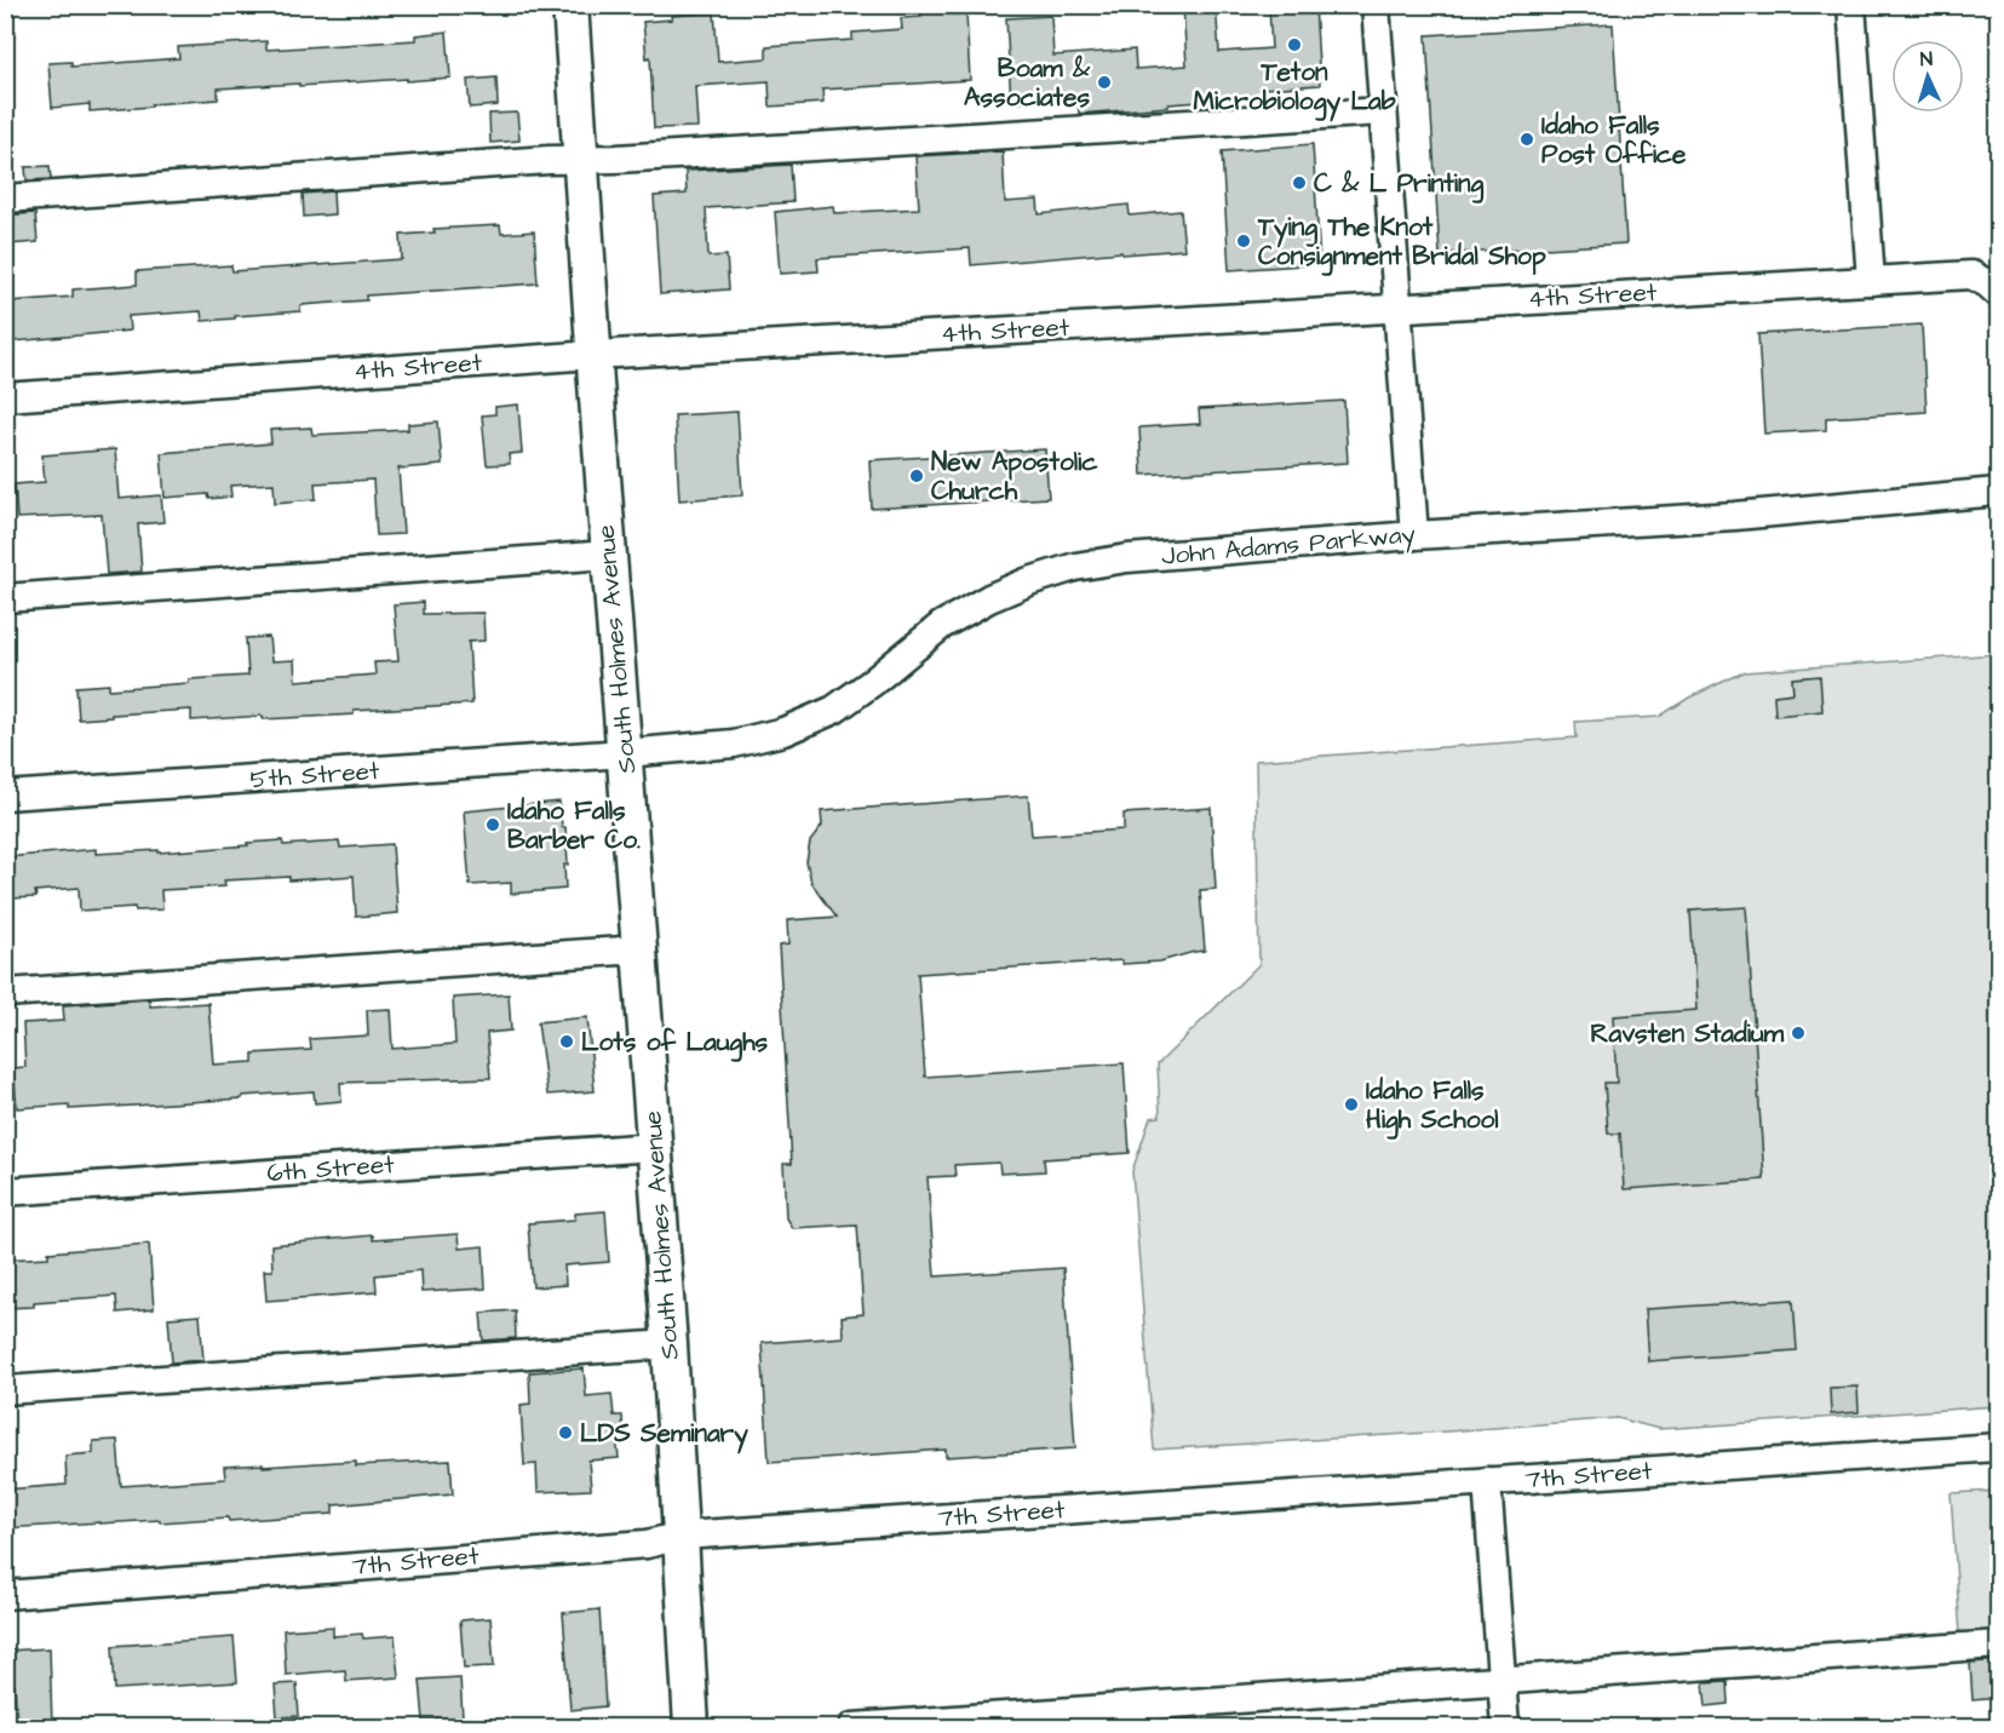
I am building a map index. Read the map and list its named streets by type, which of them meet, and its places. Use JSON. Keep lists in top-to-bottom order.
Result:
{
  "streets": {
    "main road": ["South Holmes Avenue"],
    "street": [
      "4th Street",
      "John Adams Parkway",
      "5th Street",
      "6th Street",
      "7th Street"
    ]
  },
  "crossings": [
    ["4th Street", "South Holmes Avenue"],
    ["John Adams Parkway", "South Holmes Avenue"],
    ["John Adams Parkway", "5th Street"],
    ["South Holmes Avenue", "5th Street"],
    ["South Holmes Avenue", "6th Street"],
    ["South Holmes Avenue", "7th Street"]
  ],
  "places": [
    "Teton Microbiology Lab",
    "Boam & Associates",
    "Idaho Falls Post Office",
    "C & L Printing",
    "Tying The Knot Consignment Bridal Shop",
    "New Apostolic Church",
    "Idaho Falls Barber Co.",
    "Ravsten Stadium",
    "Lots of Laughs",
    "Idaho Falls High School",
    "LDS Seminary"
  ],
  "north": "top"
}
